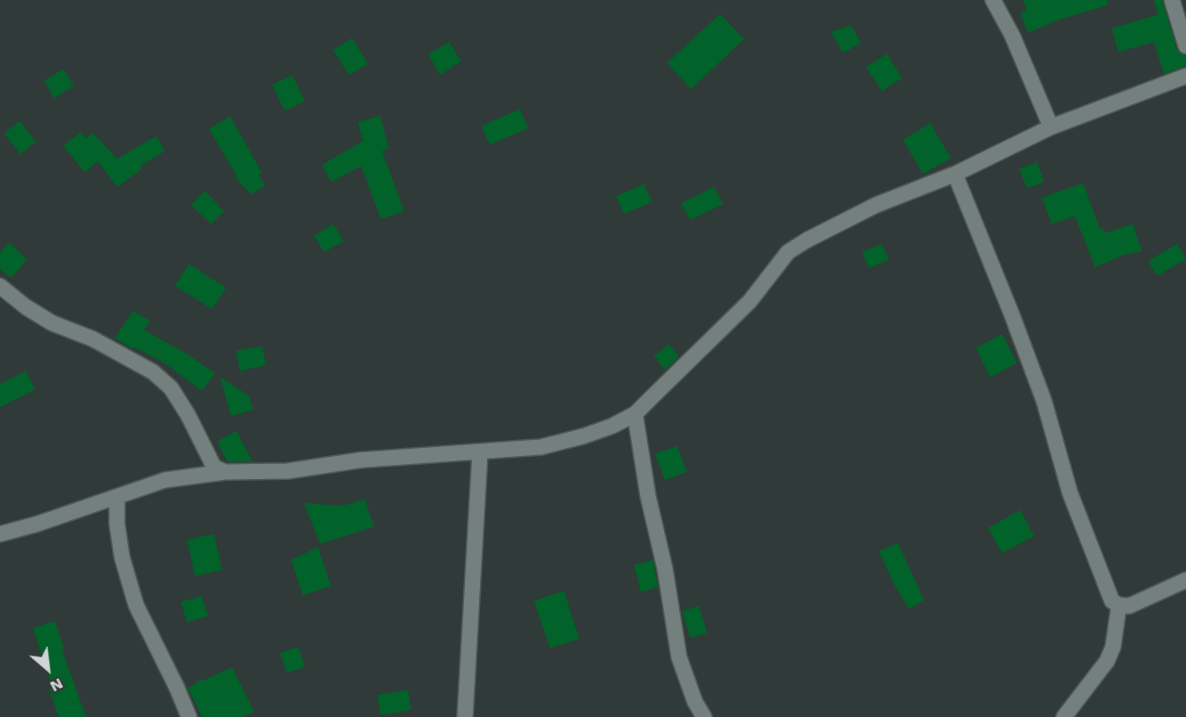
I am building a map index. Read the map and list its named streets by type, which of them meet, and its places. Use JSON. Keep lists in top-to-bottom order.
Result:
{
  "north": "bottom right"
}
